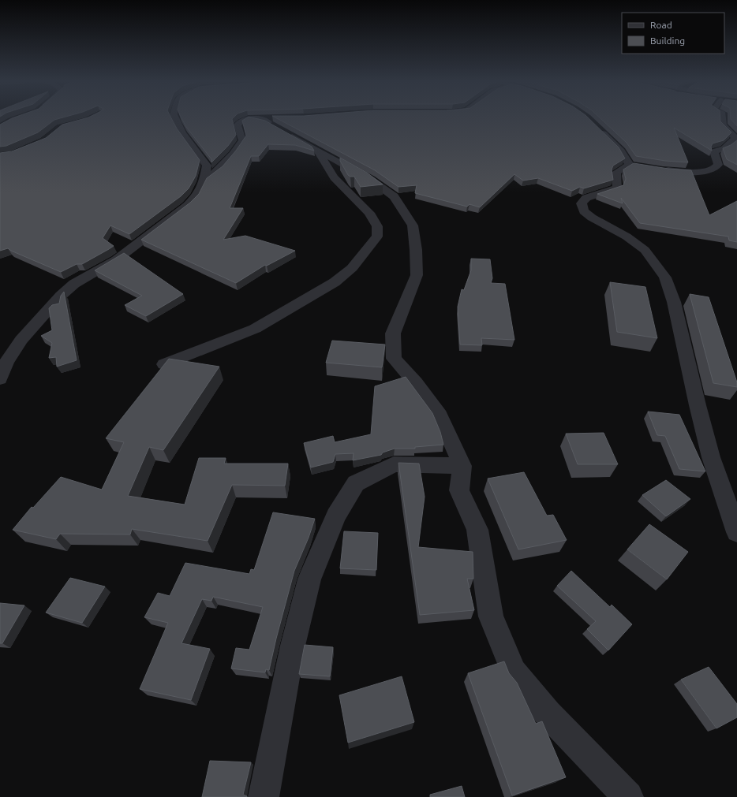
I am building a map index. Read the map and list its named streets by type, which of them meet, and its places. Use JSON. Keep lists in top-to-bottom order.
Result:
{
  "legend": ["Road", "Building"]
}
